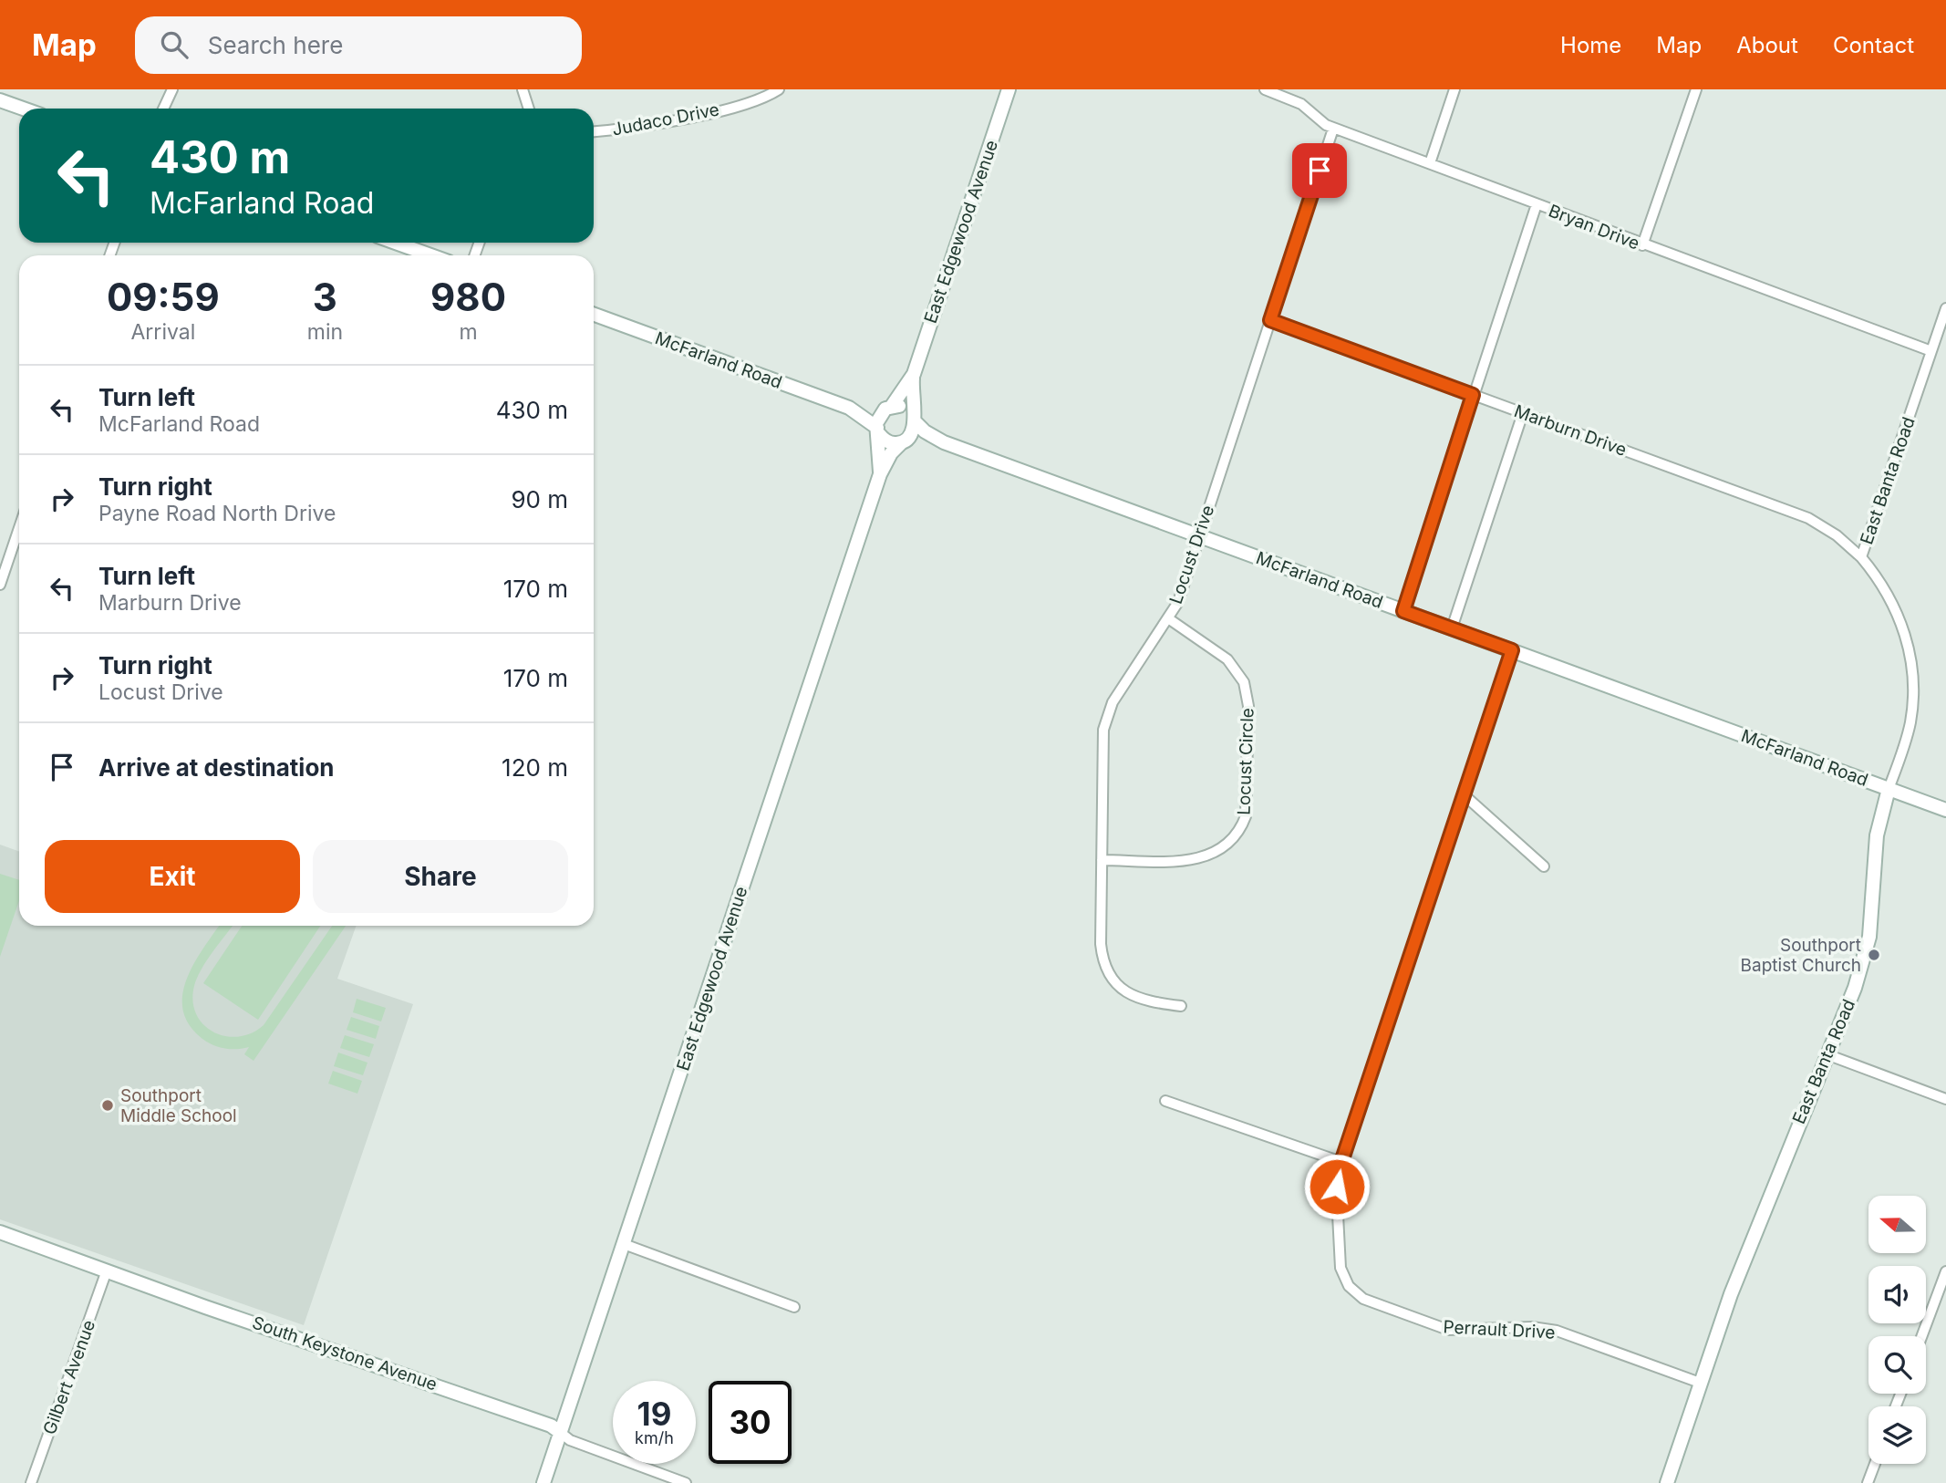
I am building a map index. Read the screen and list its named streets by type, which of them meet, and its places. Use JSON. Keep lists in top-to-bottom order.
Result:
{
  "streets": {
    "street": [
      "Judaco Drive",
      "Bryan Drive",
      "East Edgewood Avenue",
      "McFarland Road",
      "Marburn Drive",
      "East Banta Road",
      "Locust Drive",
      "Locust Circle",
      "Perrault Drive",
      "South Keystone Avenue",
      "Gilbert Avenue"
    ]
  },
  "crossings": [
    ["Bryan Drive", "East Banta Road"],
    ["Bryan Drive", "Locust Drive"],
    ["East Edgewood Avenue", "McFarland Road"],
    ["East Edgewood Avenue", "South Keystone Avenue"],
    ["McFarland Road", "East Banta Road"],
    ["McFarland Road", "Locust Drive"],
    ["McFarland Road", "Perrault Drive"],
    ["Marburn Drive", "East Banta Road"],
    ["Marburn Drive", "Locust Drive"],
    ["East Banta Road", "Perrault Drive"],
    ["Locust Drive", "Locust Circle"],
    ["South Keystone Avenue", "Gilbert Avenue"]
  ],
  "places": ["Southport Baptist Church", "Southport Middle School"],
  "north": "left",
  "page": {
    "header": "Map",
    "search": "Search here",
    "nav": [
      "Home",
      "Map",
      "About",
      "Contact"
    ],
    "turn": ["430 m", "McFarland Road"],
    "eta": [
      "09:59",
      "Arrival",
      "3",
      "min",
      "980",
      "m"
    ],
    "list": [
      {
        "name": "Turn left",
        "note": "McFarland Road",
        "value": "430 m"
      },
      {
        "name": "Turn right",
        "note": "Payne Road North Drive",
        "value": "90 m"
      },
      {
        "name": "Turn left",
        "note": "Marburn Drive",
        "value": "170 m"
      },
      {
        "name": "Turn right",
        "note": "Locust Drive",
        "value": "170 m"
      },
      {
        "name": "Arrive at destination",
        "value": "120 m"
      }
    ],
    "buttons": ["Exit", "Share"],
    "speed": "19 km/h",
    "limit": "30"
  }
}
